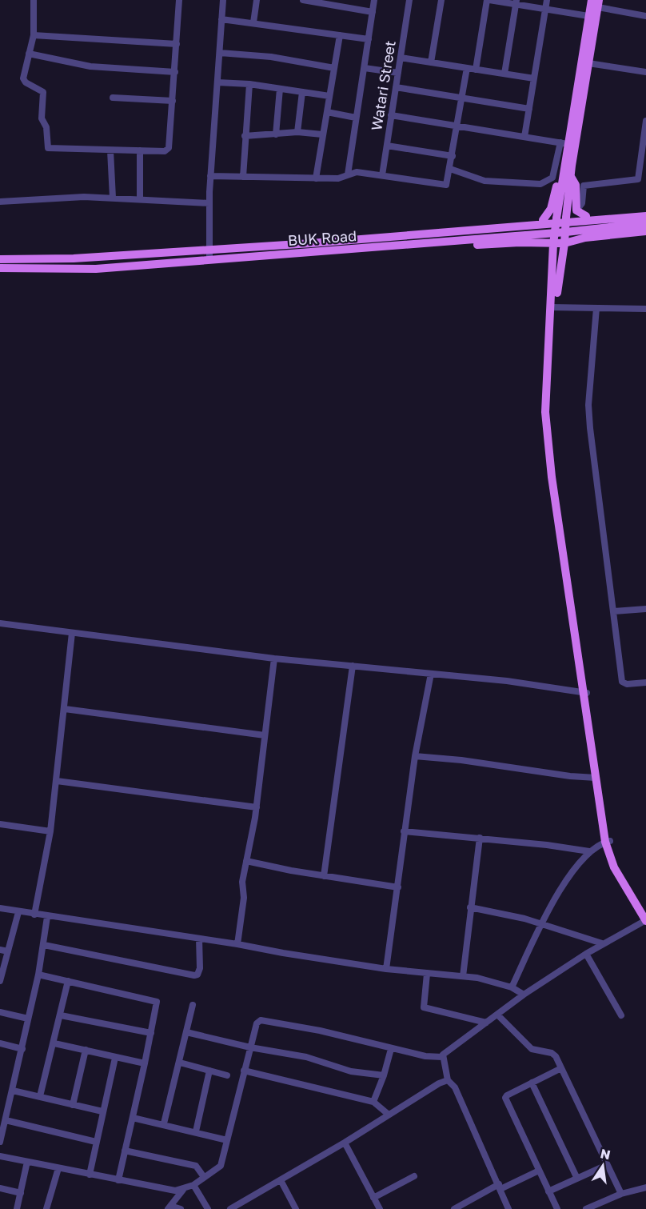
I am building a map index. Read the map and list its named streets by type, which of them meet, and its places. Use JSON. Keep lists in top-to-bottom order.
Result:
{
  "streets": {
    "main road": ["BUK Road"],
    "street": ["Watari Street"]
  },
  "north": "top"
}
